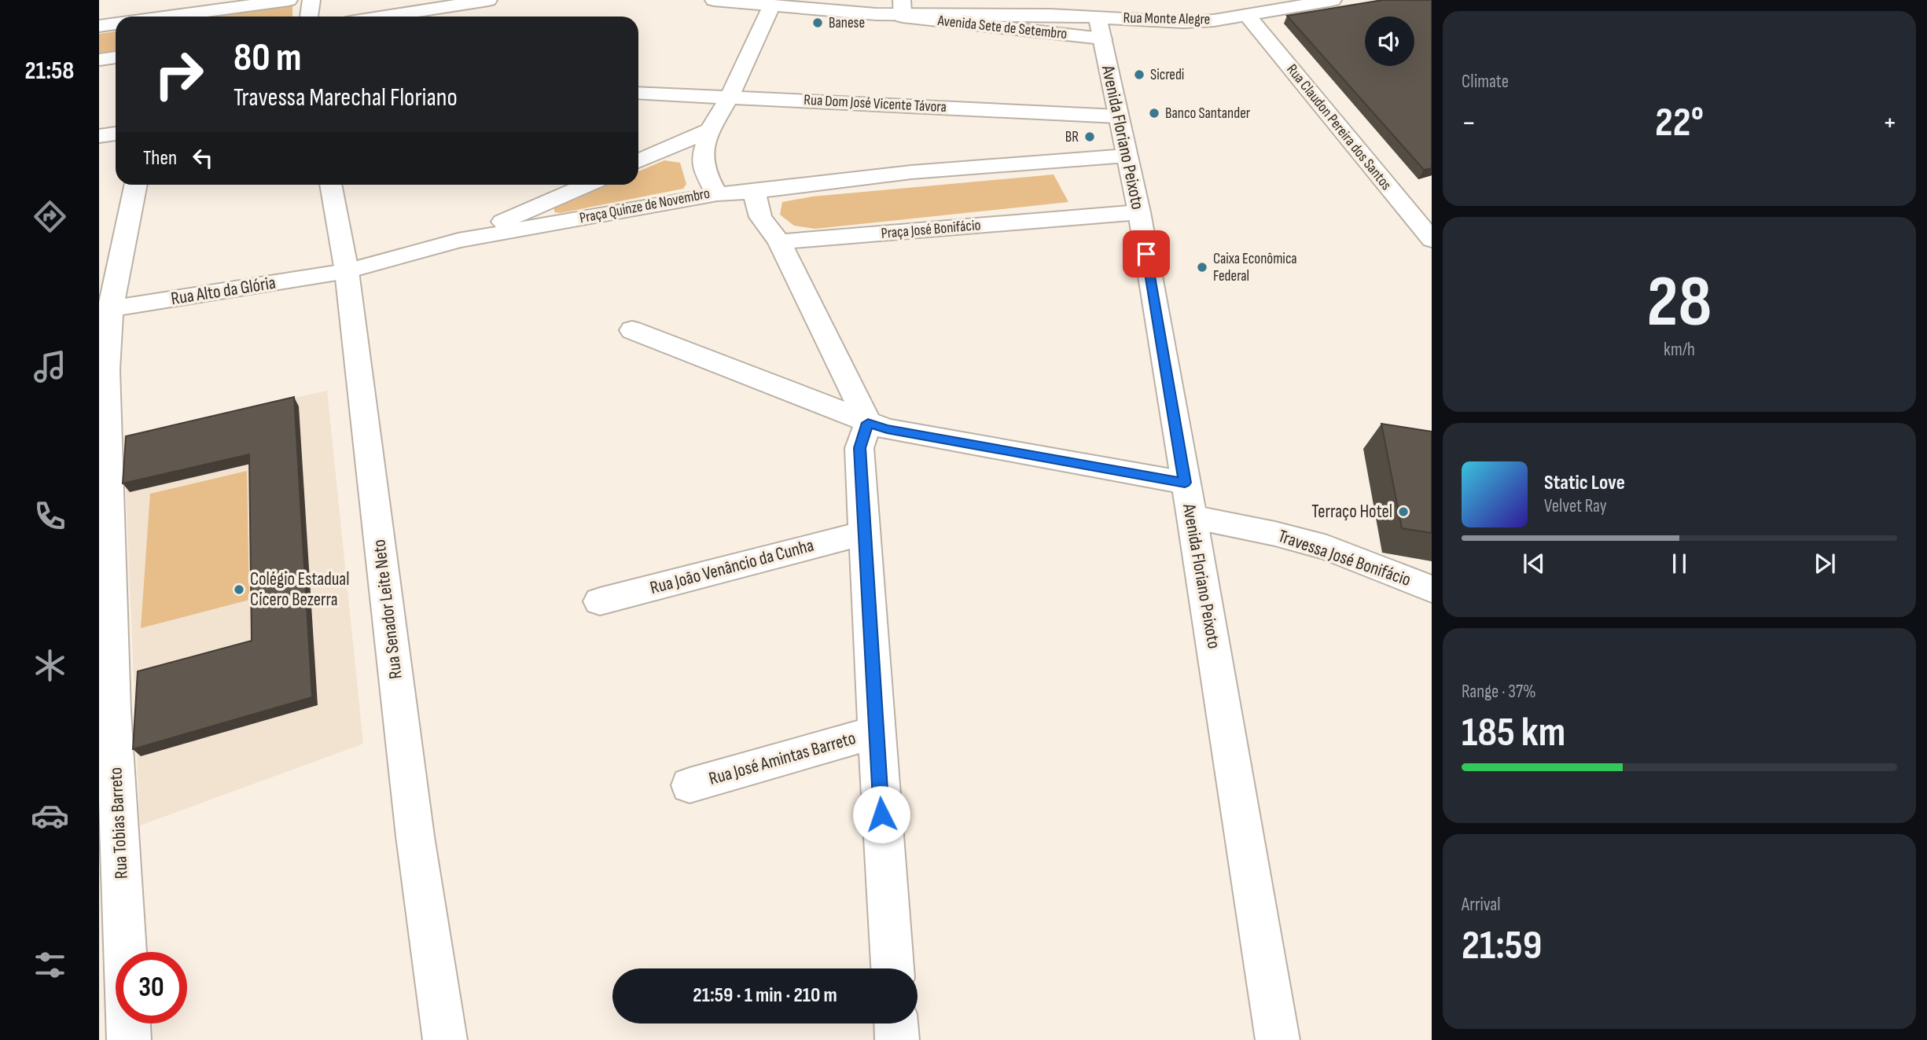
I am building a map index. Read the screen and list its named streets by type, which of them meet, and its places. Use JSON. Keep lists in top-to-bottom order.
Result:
{
  "streets": {
    "street": [
      "Rua Monte Alegre",
      "Avenida Sete de Setembro",
      "Rua Dom José Vicente Távora",
      "Rua Claudon Pereira dos Santos",
      "Avenida Floriano Peixoto",
      "Praça Quinze de Novembro",
      "Praça José Bonifácio",
      "Rua Alto da Glória",
      "Travessa José Bonifácio",
      "Rua João Venâncio da Cunha",
      "Rua Senador Leite Neto",
      "Rua José Amintas Barreto",
      "Rua Tobias Barreto"
    ]
  },
  "crossings": [
    ["Rua Monte Alegre", "Avenida Sete de Setembro"],
    ["Rua Monte Alegre", "Rua Claudon Pereira dos Santos"],
    ["Rua Monte Alegre", "Avenida Floriano Peixoto"],
    ["Avenida Sete de Setembro", "Avenida Floriano Peixoto"],
    ["Avenida Sete de Setembro", "Praça Quinze de Novembro"],
    ["Rua Dom José Vicente Távora", "Avenida Floriano Peixoto"],
    ["Rua Dom José Vicente Távora", "Praça Quinze de Novembro"],
    ["Avenida Floriano Peixoto", "Praça José Bonifácio"],
    ["Avenida Floriano Peixoto", "Travessa José Bonifácio"],
    ["Praça Quinze de Novembro", "Rua Alto da Glória"],
    ["Praça Quinze de Novembro", "Rua Senador Leite Neto"],
    ["Rua Alto da Glória", "Rua Senador Leite Neto"],
    ["Rua Alto da Glória", "Rua Tobias Barreto"]
  ],
  "places": [
    "Banese",
    "Sicredi",
    "Banco Santander",
    "BR",
    "Caixa Econômica Federal",
    "Terraço Hotel",
    "Colégio Estadual Cícero Bezerra"
  ],
  "page": {
    "tabs": "21:58",
    "tile": [
      "Climate",
      ["28", "km/h"],
      ["Range · 37%", "185 km"],
      ["Arrival", "21:59"]
    ],
    "turn": ["80 m", "Travessa Marechal Floriano"],
    "heat": ["−", "22°", "+"],
    "then": "Then",
    "song": ["Static Love", "Velvet Ray"],
    "limit": "30",
    "trip": "21:59 · 1 min · 210 m"
  }
}
